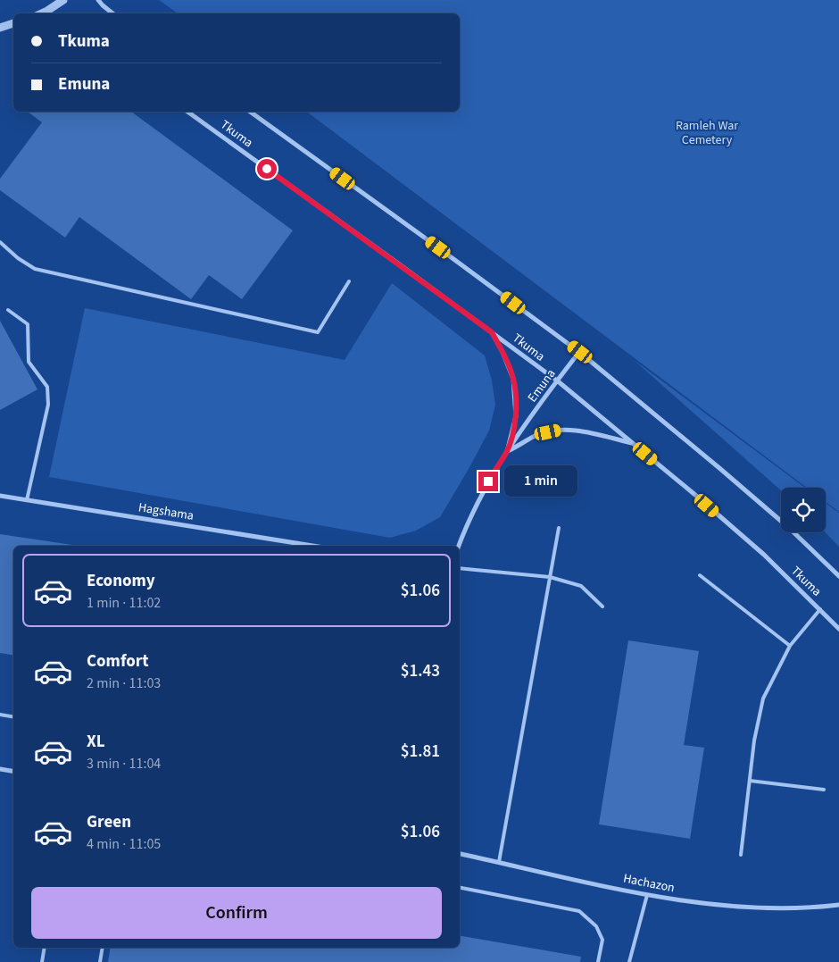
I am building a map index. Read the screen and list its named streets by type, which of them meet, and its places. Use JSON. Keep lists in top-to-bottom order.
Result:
{
  "streets": {
    "street": [
      "Tkuma",
      "Emuna",
      "Hagshama",
      "Hachazon"
    ]
  },
  "crossings": [
    ["Tkuma", "Emuna"]
  ],
  "parks": ["Ramleh War Cemetery"],
  "page": {
    "banner": ["Tkuma", "Emuna"],
    "bubble": "1 min",
    "list": [
      {
        "name": "Economy",
        "note": "1 min · 11:02",
        "value": "$1.06"
      },
      {
        "name": "Comfort",
        "note": "2 min · 11:03",
        "value": "$1.43"
      },
      {
        "name": "XL",
        "note": "3 min · 11:04",
        "value": "$1.81"
      },
      {
        "name": "Green",
        "note": "4 min · 11:05",
        "value": "$1.06"
      }
    ],
    "buttons": "Confirm"
  }
}
